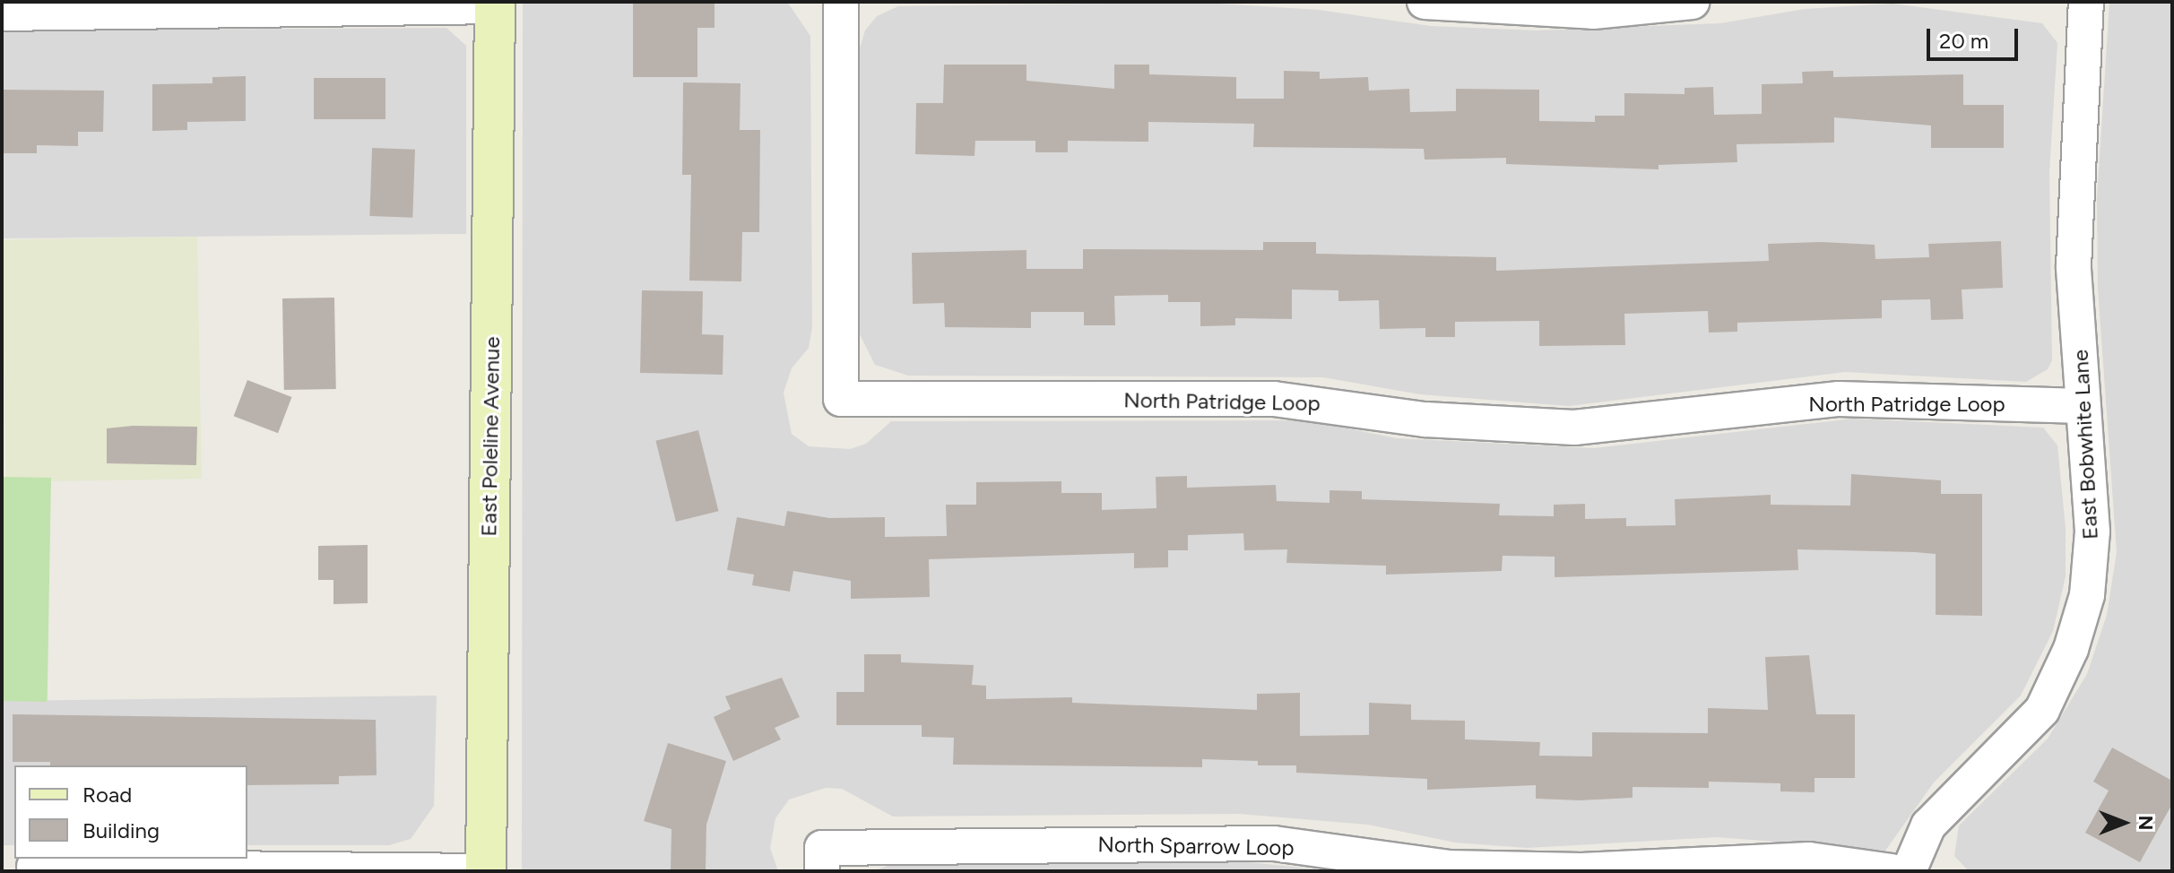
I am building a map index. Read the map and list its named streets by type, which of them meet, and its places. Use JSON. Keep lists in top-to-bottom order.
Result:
{
  "streets": {
    "main road": ["East Poleline Avenue"],
    "street": ["North Patridge Loop", "East Bobwhite Lane", "North Sparrow Loop"]
  },
  "crossings": [
    ["North Patridge Loop", "East Bobwhite Lane"]
  ],
  "legend": ["Road", "Building"],
  "scale_bar": "20 m",
  "north": "right"
}
